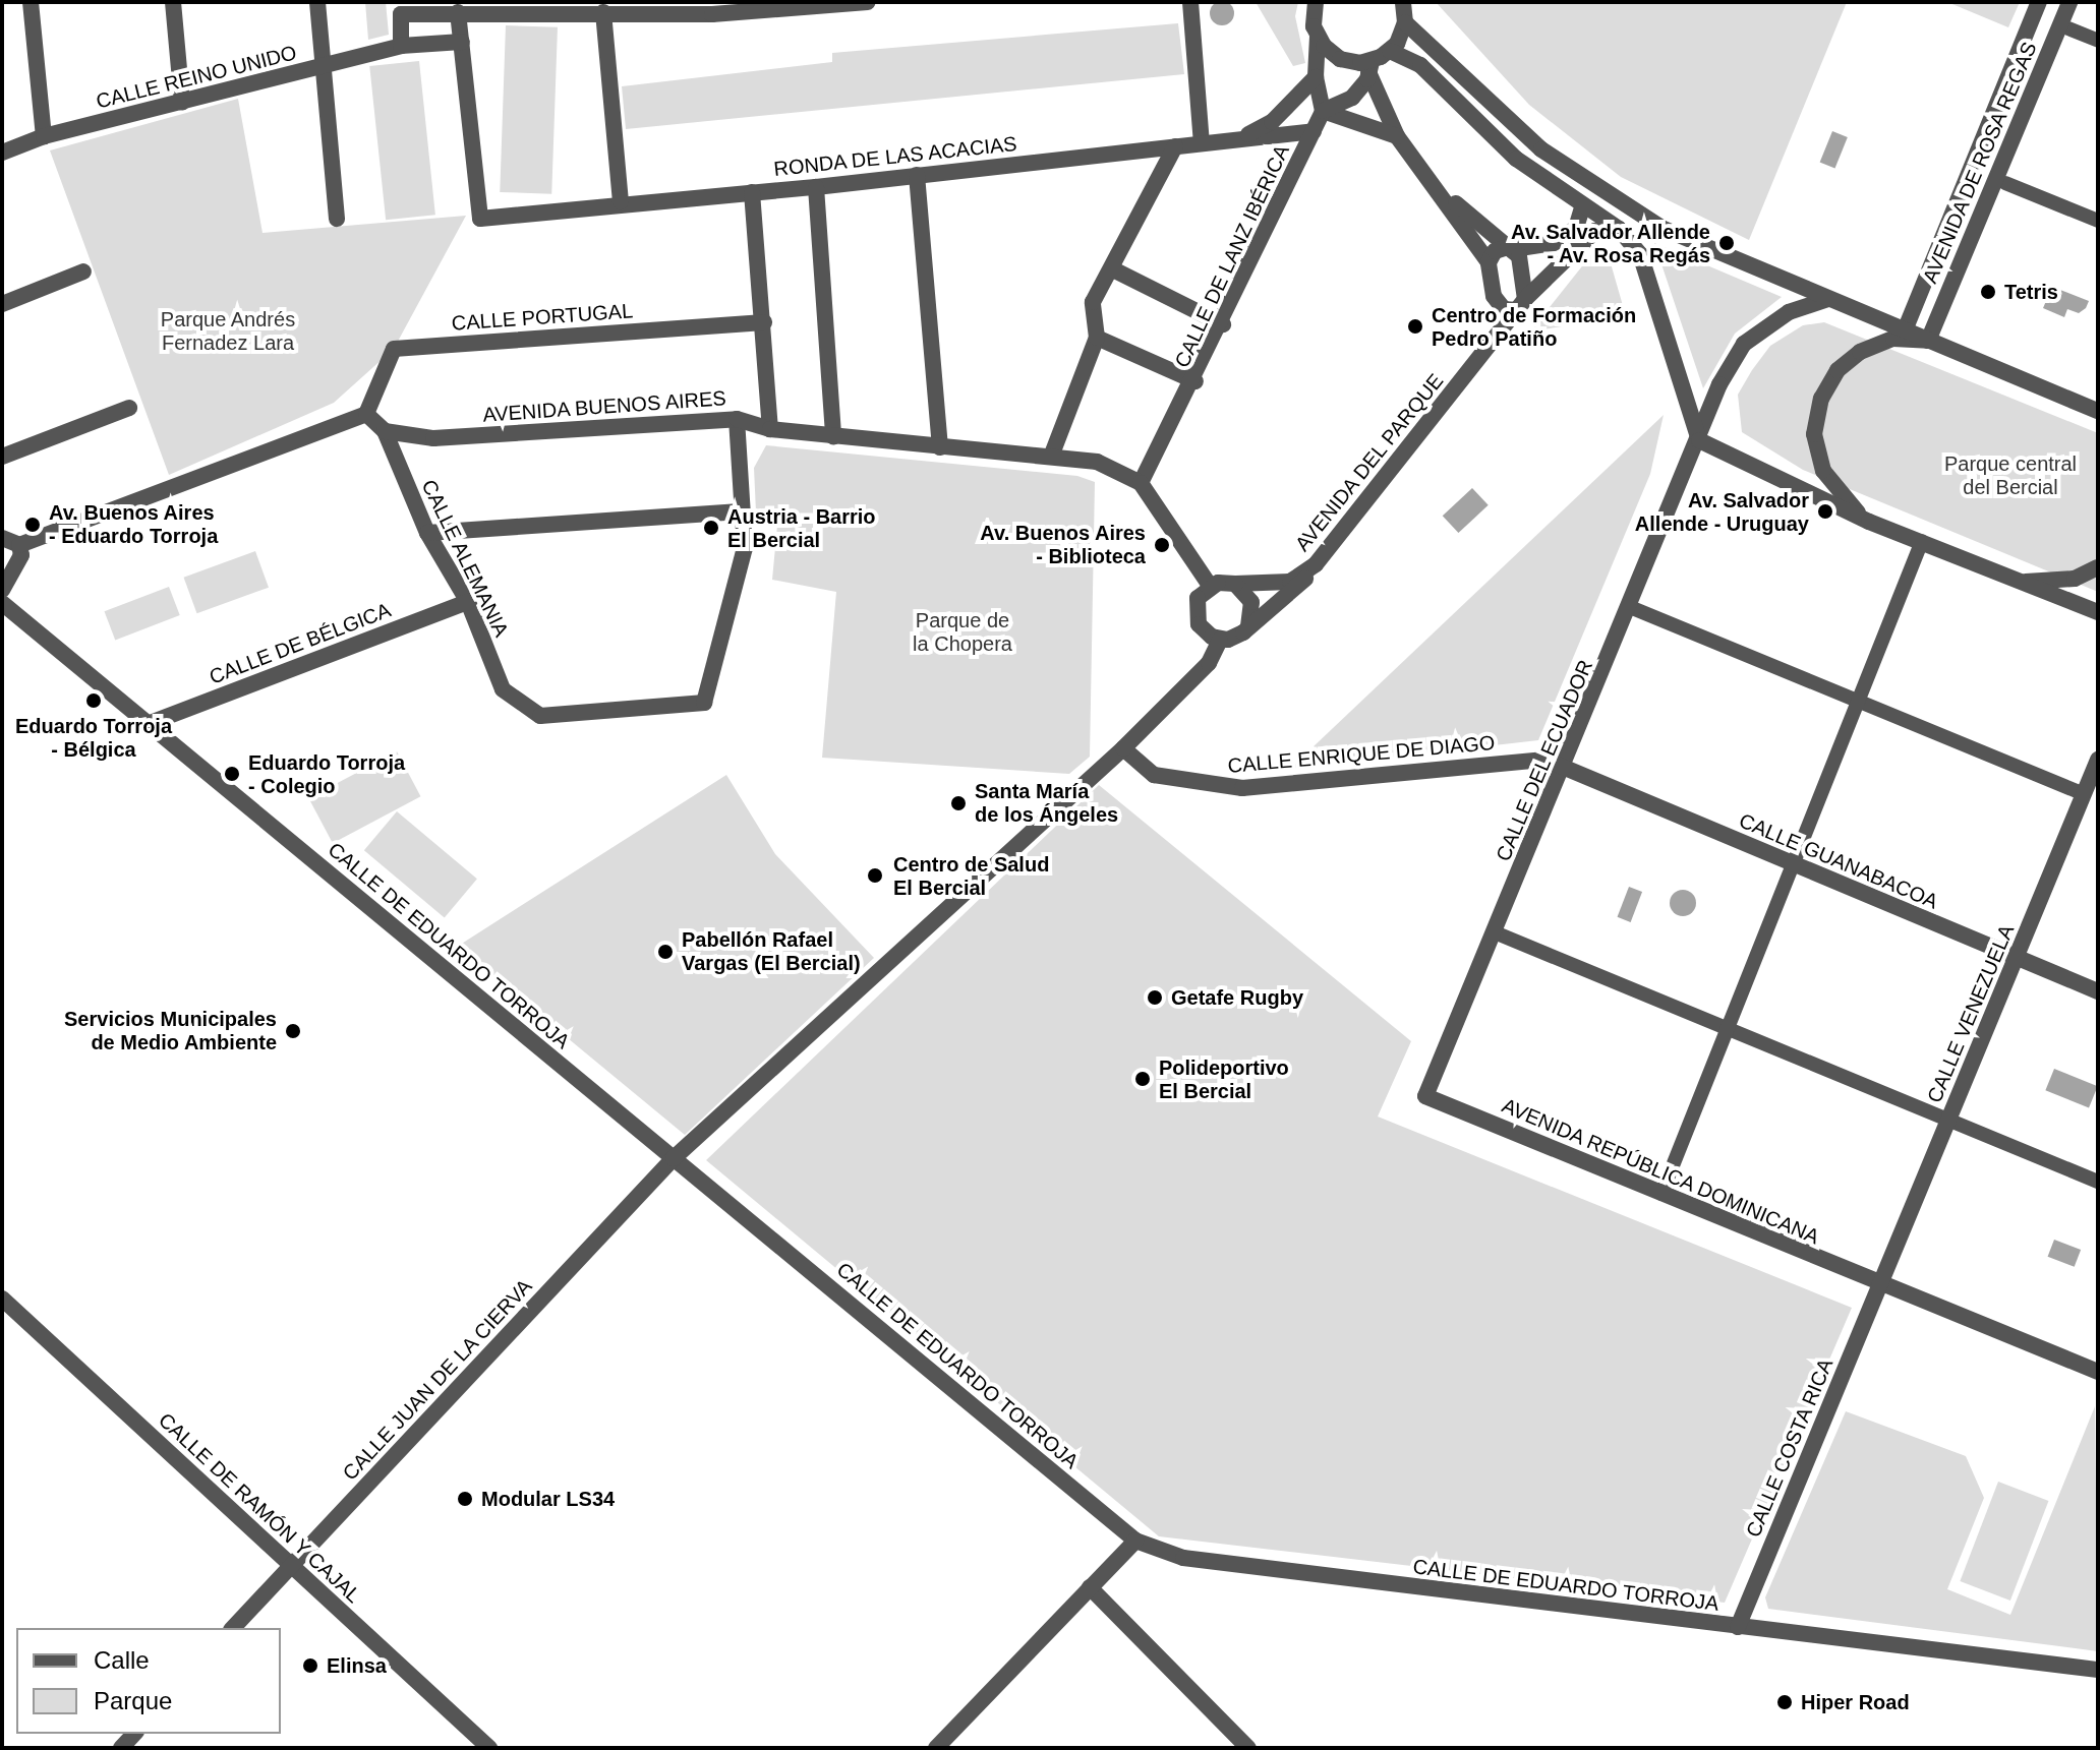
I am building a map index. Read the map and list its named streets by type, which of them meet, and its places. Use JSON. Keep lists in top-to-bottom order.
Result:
{
  "streets": {
    "street": [
      "CALLE REINO UNIDO",
      "RONDA DE LAS ACACIAS",
      "AVENIDA DE ROSA REGAS",
      "CALLE DE LANZ IBÉRICA",
      "CALLE PORTUGAL",
      "AVENIDA BUENOS AIRES",
      "AVENIDA DEL PARQUE",
      "CALLE ALEMANIA",
      "CALLE DE BÉLGICA",
      "CALLE ENRIQUE DE DIAGO",
      "CALLE DEL ECUADOR",
      "CALLE GUANABACOA",
      "CALLE DE EDUARDO TORROJA",
      "CALLE VENEZUELA",
      "AVENIDA REPÚBLICA DOMINICANA",
      "CALLE JUAN DE LA CIERVA",
      "CALLE COSTA RICA",
      "CALLE DE RAMÓN Y CAJAL"
    ]
  },
  "crossings": [
    ["CALLE REINO UNIDO", "RONDA DE LAS ACACIAS"],
    ["RONDA DE LAS ACACIAS", "CALLE DE LANZ IBÉRICA"],
    ["CALLE DE LANZ IBÉRICA", "AVENIDA BUENOS AIRES"],
    ["AVENIDA BUENOS AIRES", "CALLE ALEMANIA"],
    ["CALLE ALEMANIA", "CALLE DE BÉLGICA"],
    ["CALLE DE BÉLGICA", "CALLE DE EDUARDO TORROJA"],
    ["CALLE ENRIQUE DE DIAGO", "CALLE DEL ECUADOR"],
    ["CALLE ENRIQUE DE DIAGO", "CALLE GUANABACOA"],
    ["CALLE DEL ECUADOR", "CALLE GUANABACOA"],
    ["CALLE DEL ECUADOR", "AVENIDA REPÚBLICA DOMINICANA"],
    ["CALLE GUANABACOA", "CALLE VENEZUELA"],
    ["CALLE DE EDUARDO TORROJA", "CALLE JUAN DE LA CIERVA"],
    ["CALLE DE EDUARDO TORROJA", "CALLE COSTA RICA"],
    ["CALLE VENEZUELA", "AVENIDA REPÚBLICA DOMINICANA"],
    ["CALLE VENEZUELA", "CALLE COSTA RICA"],
    ["AVENIDA REPÚBLICA DOMINICANA", "CALLE COSTA RICA"],
    ["CALLE JUAN DE LA CIERVA", "CALLE DE RAMÓN Y CAJAL"]
  ],
  "parks": ["Parque Andrés Fernadez Lara", "Parque central del Bercial", "Parque de la Chopera"],
  "places": [
    "Av. Salvador Allende - Av. Rosa Regás",
    "Tetris",
    "Centro de Formación Pedro Patiño",
    "Av. Salvador Allende - Uruguay",
    "Av. Buenos Aires - Eduardo Torroja",
    "Austria - Barrio El Bercial",
    "Av. Buenos Aires - Biblioteca",
    "Eduardo Torroja - Bélgica",
    "Eduardo Torroja - Colegio",
    "Santa María de los Ángeles",
    "Centro de Salud El Bercial",
    "Pabellón Rafael Vargas (El Bercial)",
    "Getafe Rugby",
    "Servicios Municipales de Medio Ambiente",
    "Polideportivo El Bercial",
    "Modular LS34",
    "Elinsa",
    "Hiper Road"
  ],
  "legend": ["Calle", "Parque"]
}
